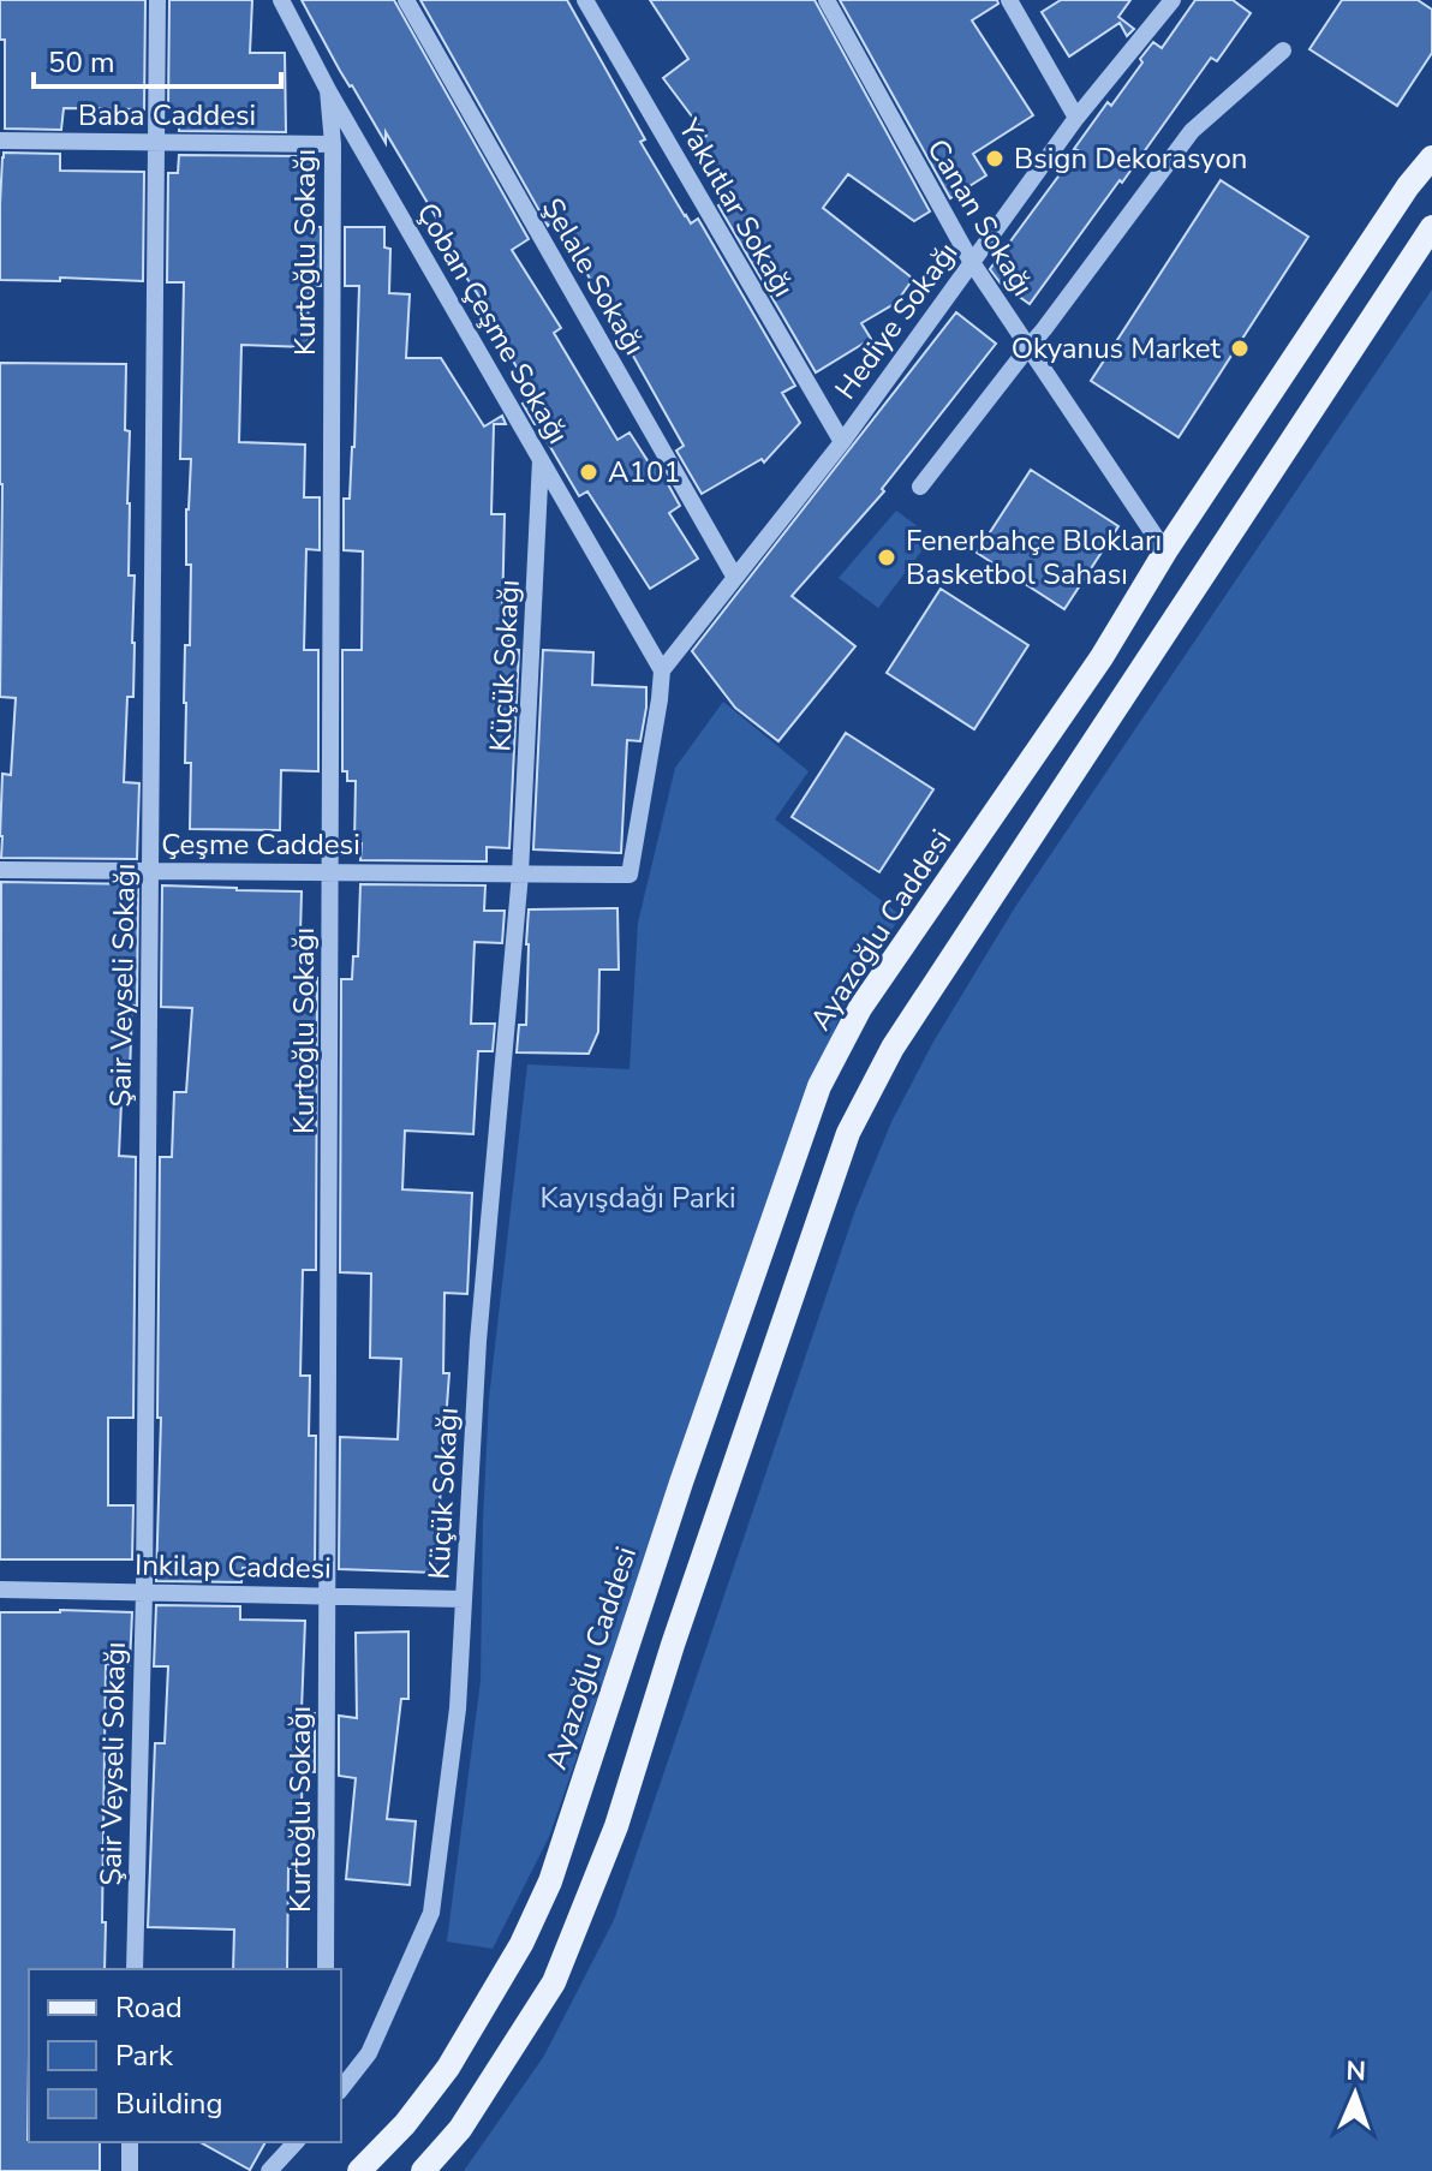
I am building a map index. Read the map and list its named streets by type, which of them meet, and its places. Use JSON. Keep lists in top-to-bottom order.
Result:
{
  "streets": {
    "main road": ["Ayazoğlu Caddesi"],
    "street": [
      "Baba Caddesi",
      "Yakutlar Sokağı",
      "Canan Sokağı",
      "Kurtoğlu Sokağı",
      "Şelale Sokağı",
      "Hediye Sokağı",
      "Çoban Çeşme Sokağı",
      "Küçük Sokağı",
      "Çeşme Caddesi",
      "Şair Veyseli Sokağı",
      "Inkilap Caddesi"
    ]
  },
  "crossings": [
    ["Baba Caddesi", "Kurtoğlu Sokağı"],
    ["Baba Caddesi", "Şair Veyseli Sokağı"],
    ["Yakutlar Sokağı", "Hediye Sokağı"],
    ["Canan Sokağı", "Hediye Sokağı"],
    ["Canan Sokağı", "Ayazoğlu Caddesi"],
    ["Kurtoğlu Sokağı", "Çoban Çeşme Sokağı"],
    ["Kurtoğlu Sokağı", "Çeşme Caddesi"],
    ["Kurtoğlu Sokağı", "Inkilap Caddesi"],
    ["Şelale Sokağı", "Hediye Sokağı"],
    ["Hediye Sokağı", "Çoban Çeşme Sokağı"],
    ["Çoban Çeşme Sokağı", "Küçük Sokağı"],
    ["Küçük Sokağı", "Çeşme Caddesi"],
    ["Küçük Sokağı", "Inkilap Caddesi"],
    ["Çeşme Caddesi", "Şair Veyseli Sokağı"],
    ["Şair Veyseli Sokağı", "Inkilap Caddesi"]
  ],
  "parks": ["Kayışdağı Parki"],
  "places": [
    "Bsign Dekorasyon",
    "Okyanus Market",
    "A101",
    "Fenerbahçe Blokları Basketbol Sahası"
  ],
  "legend": ["Road", "Park", "Building"],
  "scale_bar": "50 m",
  "north": "top"
}
